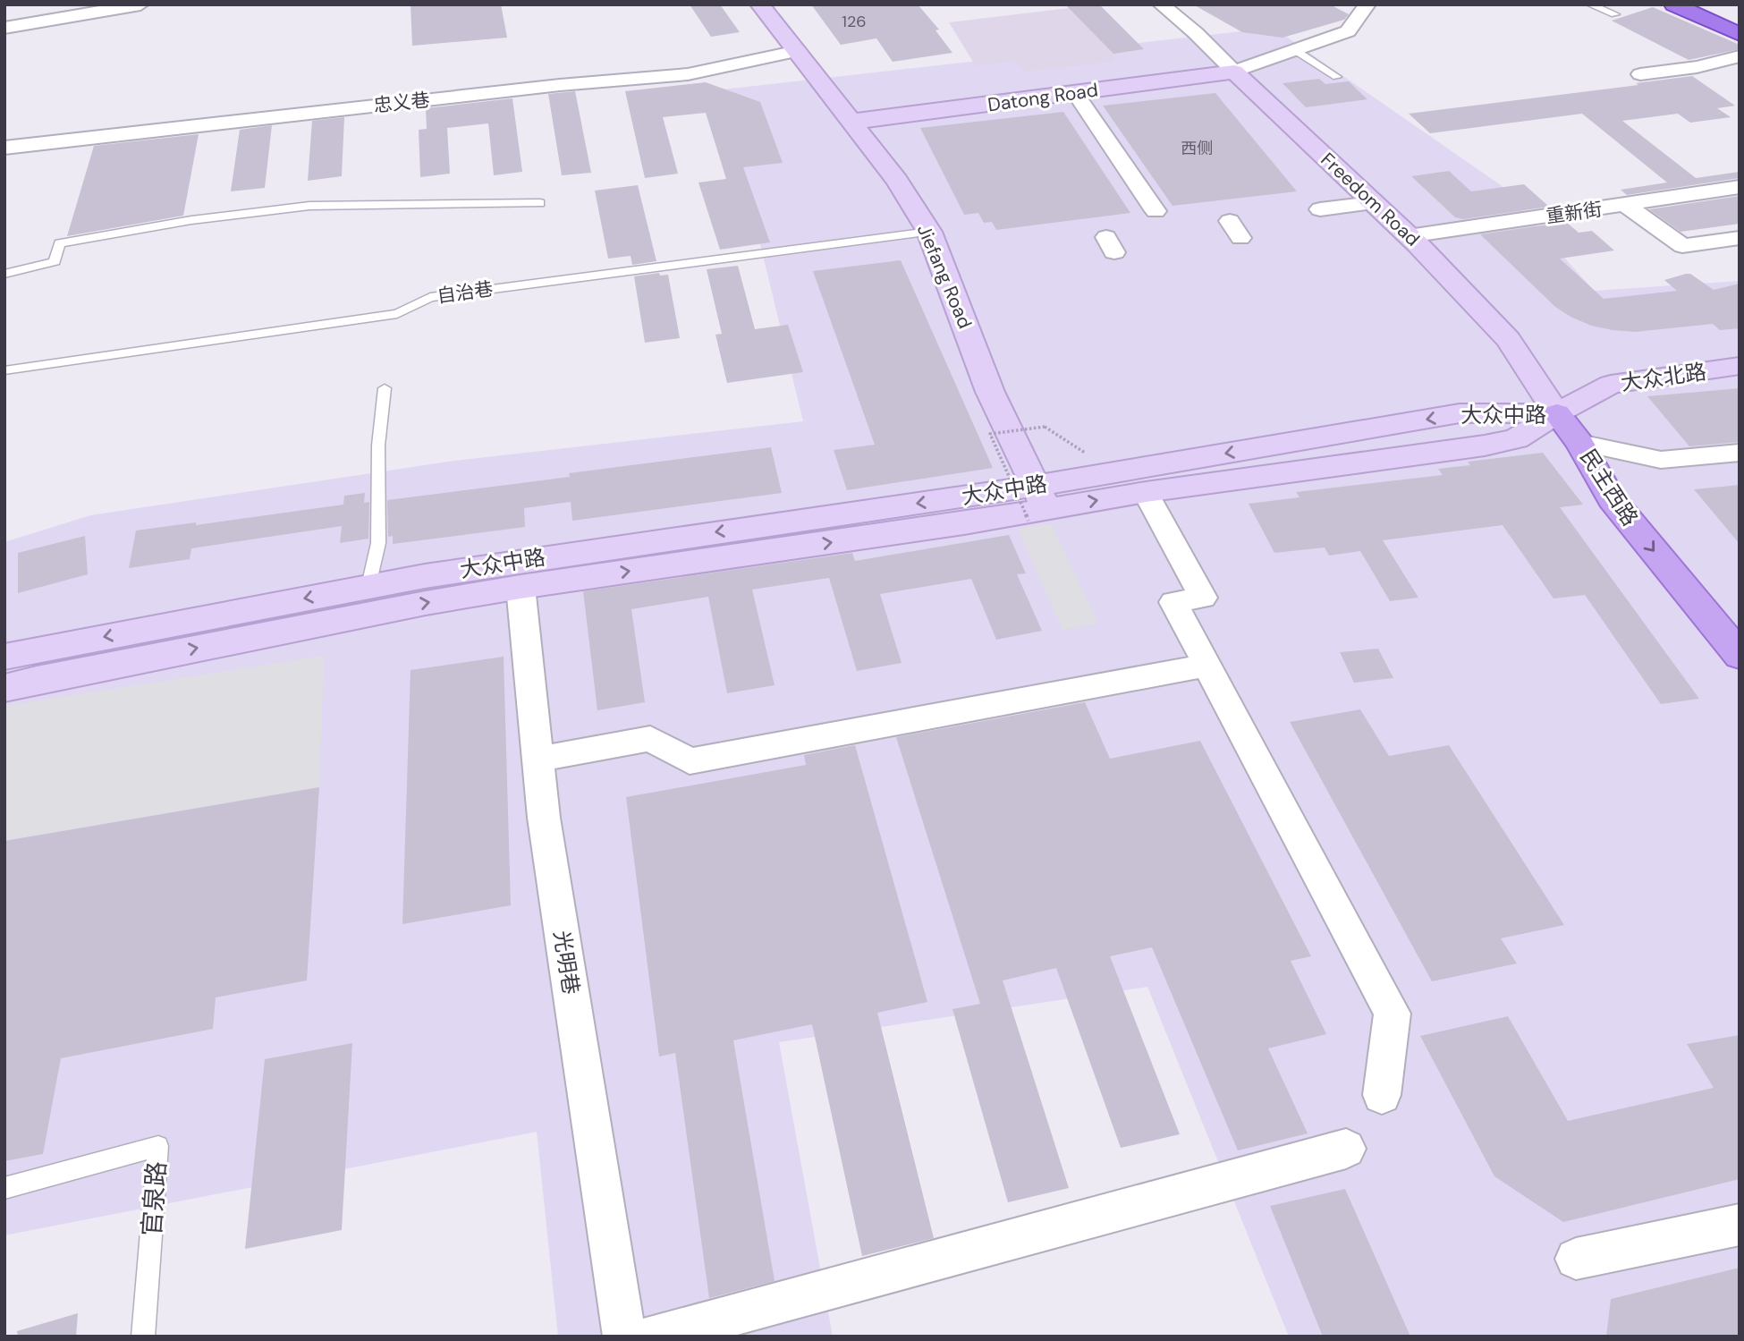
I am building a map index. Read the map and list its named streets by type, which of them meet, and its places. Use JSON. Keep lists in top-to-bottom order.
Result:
{
  "streets": {
    "main road": [
      "Datong Road",
      "Freedom Road",
      "Jiefang Road",
      "大众北路",
      "大众中路",
      "民主西路"
    ],
    "street": ["忠义巷", "重新街", "光明巷"],
    "lane": ["自治巷", "官泉路"]
  },
  "crossings": [
    ["Datong Road", "Freedom Road"],
    ["Datong Road", "Jiefang Road"],
    ["忠义巷", "Jiefang Road"],
    ["Freedom Road", "重新街"],
    ["Freedom Road", "大众北路"],
    ["Freedom Road", "大众中路"],
    ["Jiefang Road", "自治巷"],
    ["Jiefang Road", "大众中路"],
    ["大众北路", "大众中路"],
    ["大众中路", "光明巷"]
  ],
  "house_numbers": ["126", "西侧"]
}
